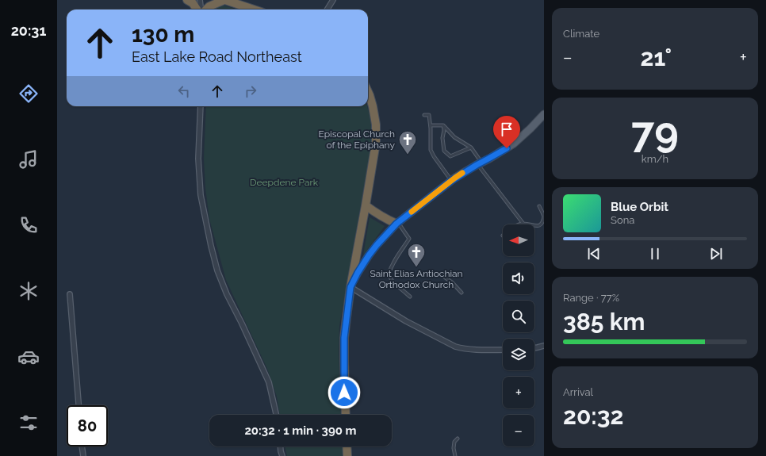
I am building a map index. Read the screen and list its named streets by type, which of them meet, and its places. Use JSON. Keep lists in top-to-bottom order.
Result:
{
  "parks": ["Deepdene Park"],
  "places": {
    "church": ["Episcopal Church of the Epiphany", "Saint Elias Antiochian Orthodox Church"]
  },
  "north": "left",
  "page": {
    "tabs": "20:31",
    "tile": [
      "Climate",
      ["79", "km/h"],
      ["Range · 77%", "385 km"],
      ["Arrival", "20:32"]
    ],
    "turn": ["130 m", "East Lake Road Northeast"],
    "heat": ["−", "21°", "+"],
    "song": ["Blue Orbit", "Sona"],
    "map_buttons": ["+", "−"],
    "limit": "80",
    "trip": "20:32 · 1 min · 390 m"
  }
}
